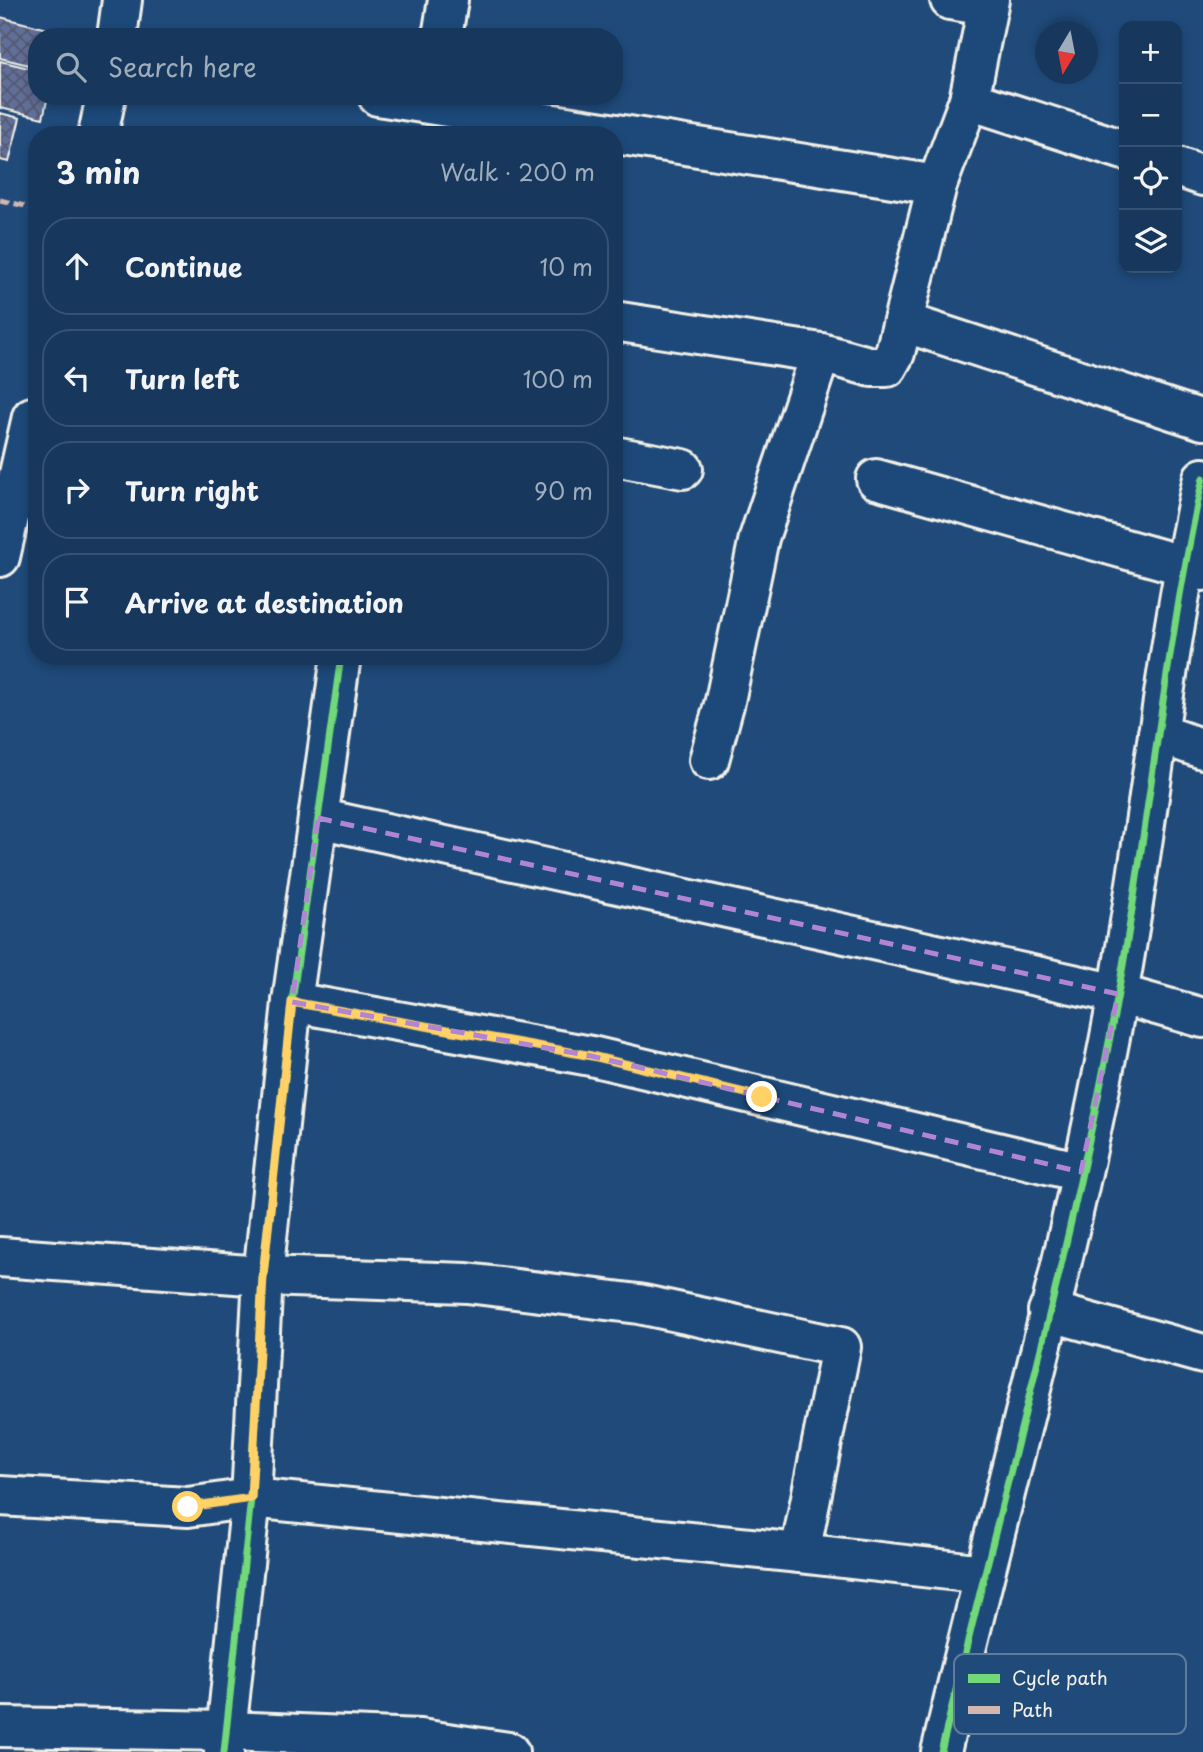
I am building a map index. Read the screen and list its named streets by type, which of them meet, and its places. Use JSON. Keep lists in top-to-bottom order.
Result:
{
  "legend": ["Cycle path", "Path"],
  "north": "bottom",
  "page": {
    "map_buttons": ["+", "−"],
    "search": "Search here",
    "heading": ["3 min", "Walk · 200 m"],
    "list": [
      ["Continue", "10 m"],
      ["Turn left", "100 m"],
      ["Turn right", "90 m"],
      "Arrive at destination"
    ]
  }
}
